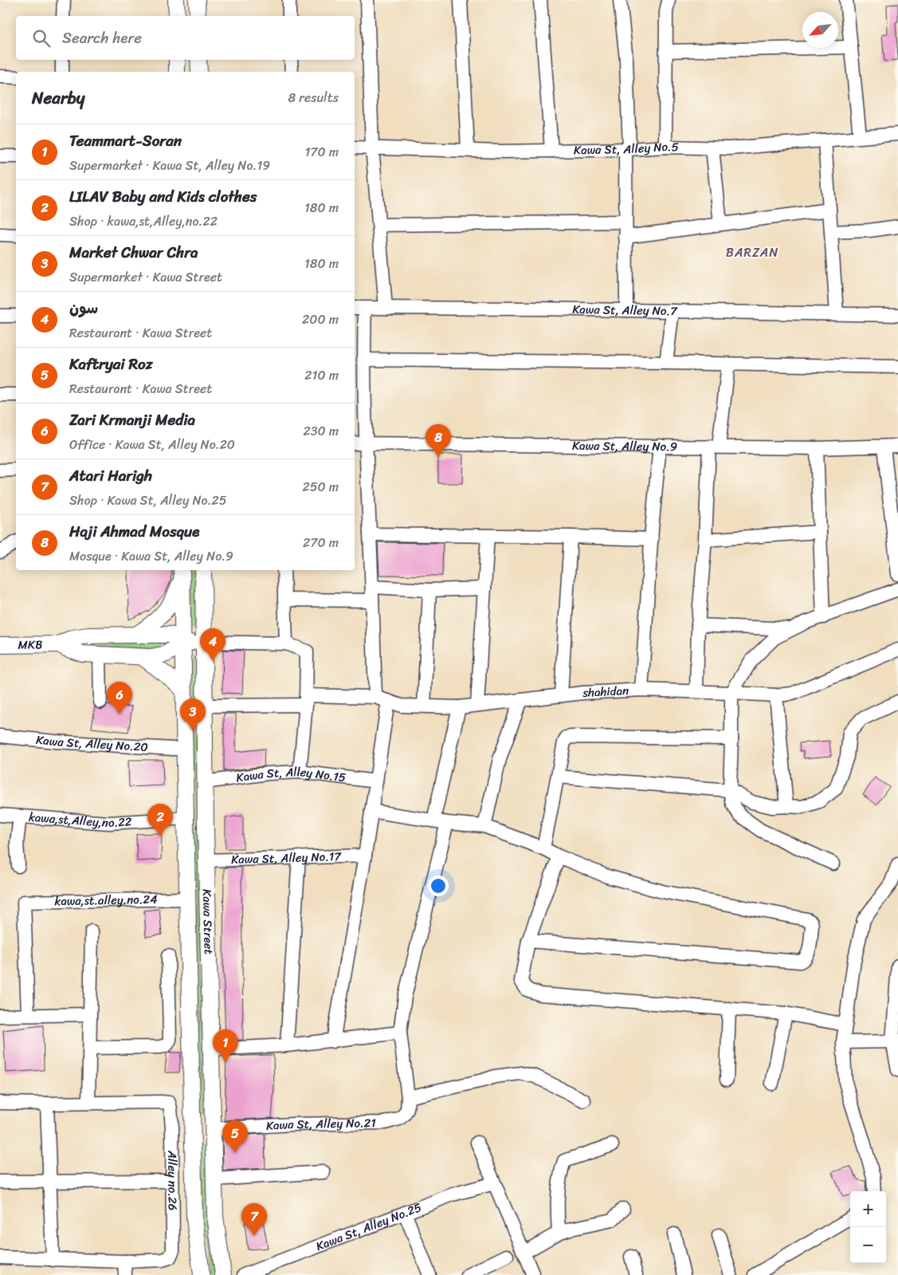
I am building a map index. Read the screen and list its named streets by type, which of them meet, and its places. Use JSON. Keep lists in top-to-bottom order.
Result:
{
  "streets": {
    "main road": ["MKB", "Kawa Street"],
    "street": [
      "Kawa St, Alley No.5",
      "Kawa St, Alley No.7",
      "Kawa St, Alley No.9",
      "shahidan",
      "Kawa St, Alley No.20",
      "Kawa St, Alley No.15",
      "kawa,st,Alley,no.22",
      "Kawa St, Alley No.17",
      "kawa,st.alley.no.24",
      "Kawa St, Alley No.21",
      "Alley no.26",
      "Kawa St, Alley No.25"
    ]
  },
  "crossings": [
    ["shahidan", "Kawa Street"],
    ["Kawa St, Alley No.20", "Kawa Street"],
    ["Kawa St, Alley No.15", "Kawa Street"],
    ["kawa,st,Alley,no.22", "Kawa Street"],
    ["Kawa St, Alley No.17", "Kawa Street"],
    ["kawa,st.alley.no.24", "Kawa Street"],
    ["Kawa Street", "Kawa St, Alley No.21"]
  ],
  "districts": ["BARZAN"],
  "north": "bottom left",
  "page": {
    "search": "Search here",
    "heading": ["Nearby", "8 results"],
    "list": [
      {
        "mark": "1",
        "name": "Teammart-Soran",
        "note": "Supermarket · Kawa St, Alley No.19",
        "value": "170 m"
      },
      {
        "mark": "2",
        "name": "LILAV Baby and Kids clothes",
        "note": "Shop · kawa,st,Alley,no.22",
        "value": "180 m"
      },
      {
        "mark": "3",
        "name": "Market Chwar Chra",
        "note": "Supermarket · Kawa Street",
        "value": "180 m"
      },
      {
        "mark": "4",
        "name": "سون",
        "note": "Restaurant · Kawa Street",
        "value": "200 m"
      },
      {
        "mark": "5",
        "name": "Kaftryai Roz",
        "note": "Restaurant · Kawa Street",
        "value": "210 m"
      },
      {
        "mark": "6",
        "name": "Zari Krmanji Media",
        "note": "Office · Kawa St, Alley No.20",
        "value": "230 m"
      },
      {
        "mark": "7",
        "name": "Atari Harigh",
        "note": "Shop · Kawa St, Alley No.25",
        "value": "250 m"
      },
      {
        "mark": "8",
        "name": "Haji Ahmad Mosque",
        "note": "Mosque · Kawa St, Alley No.9",
        "value": "270 m"
      }
    ],
    "pins": [
      "8",
      "4",
      "6",
      "3",
      "2",
      "1",
      "5",
      "7"
    ],
    "map_buttons": ["+", "−"]
  }
}
